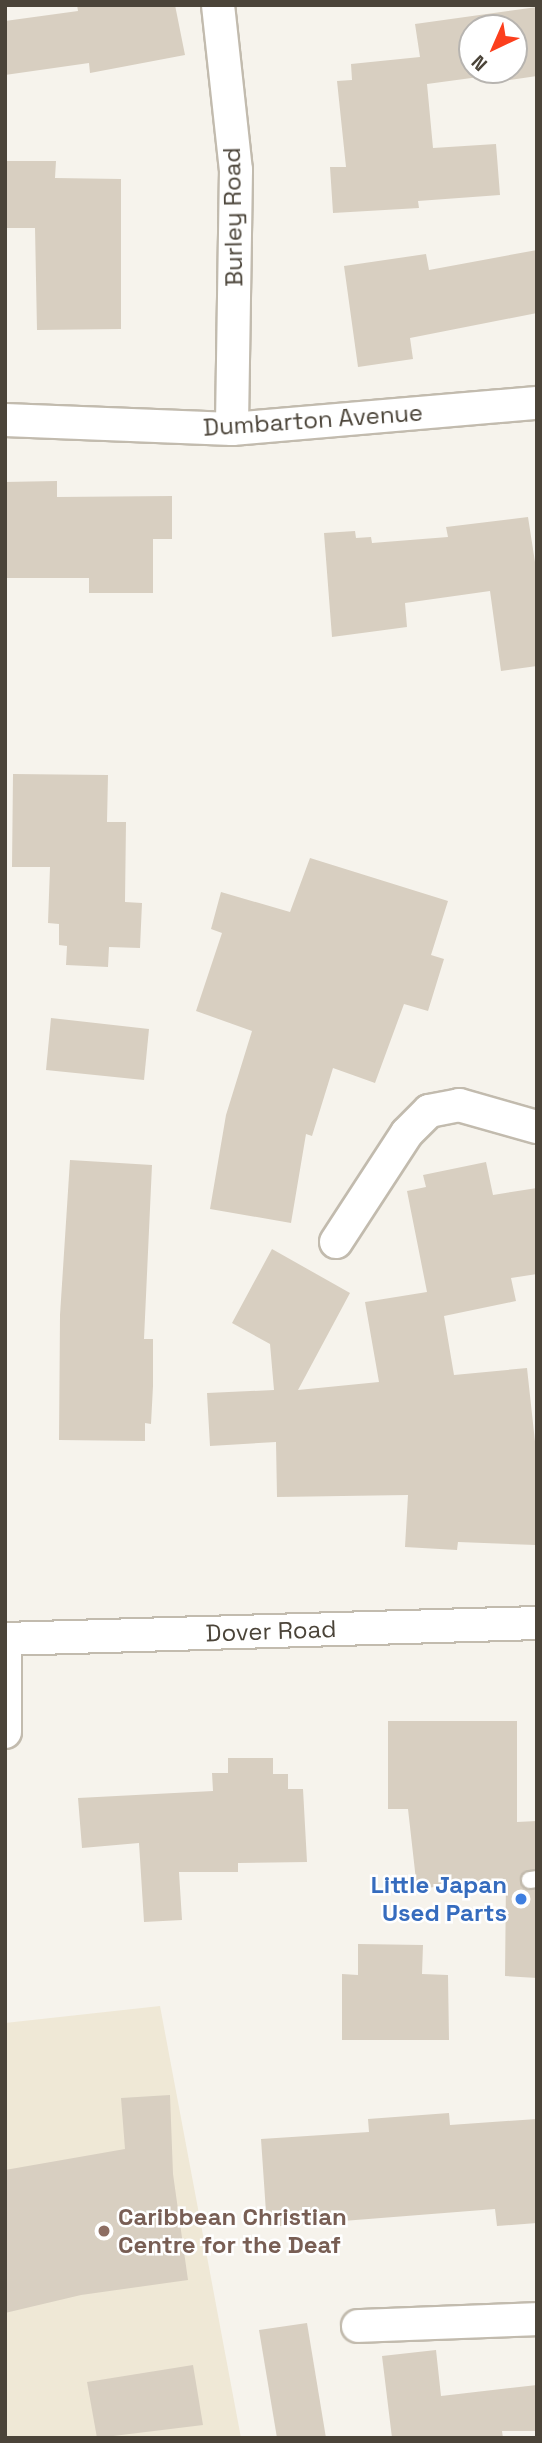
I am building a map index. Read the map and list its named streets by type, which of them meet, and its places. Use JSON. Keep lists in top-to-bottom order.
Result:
{
  "streets": {
    "street": ["Burley Road", "Dumbarton Avenue", "Dover Road"]
  },
  "crossings": [
    ["Burley Road", "Dumbarton Avenue"]
  ],
  "places": ["Little Japan Used Parts", "Caribbean Christian Centre for the Deaf"],
  "north": "bottom left"
}
